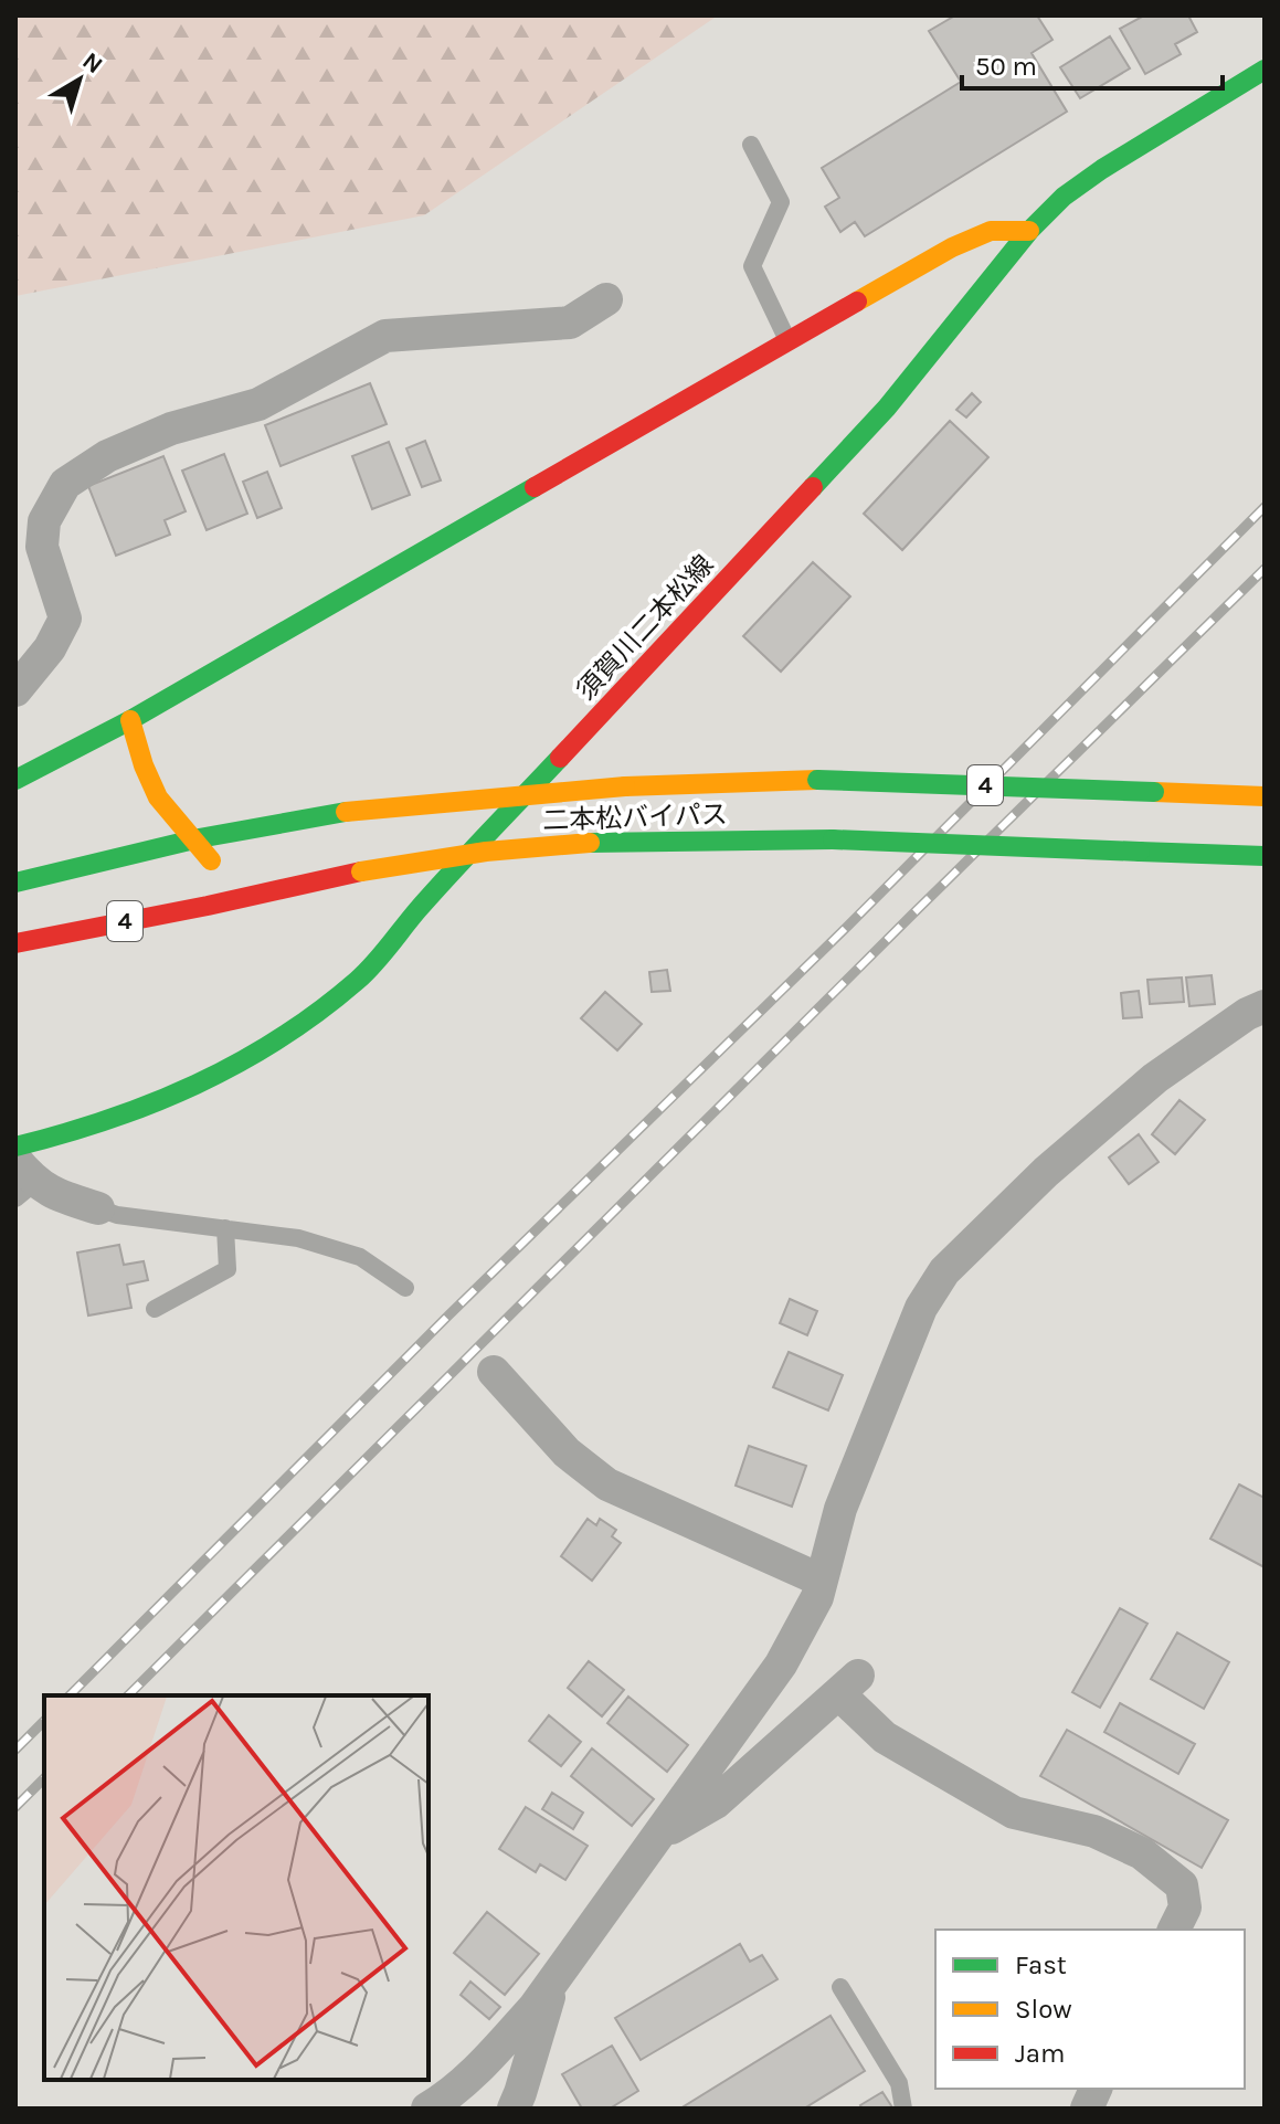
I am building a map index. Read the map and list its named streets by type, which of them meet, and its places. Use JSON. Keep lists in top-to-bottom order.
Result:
{
  "streets": {
    "main road": ["須賀川二本松線", "4", "二本松バイパス"]
  },
  "legend": ["Fast", "Slow", "Jam"],
  "scale_bar": "50 m",
  "north": "top right"
}
